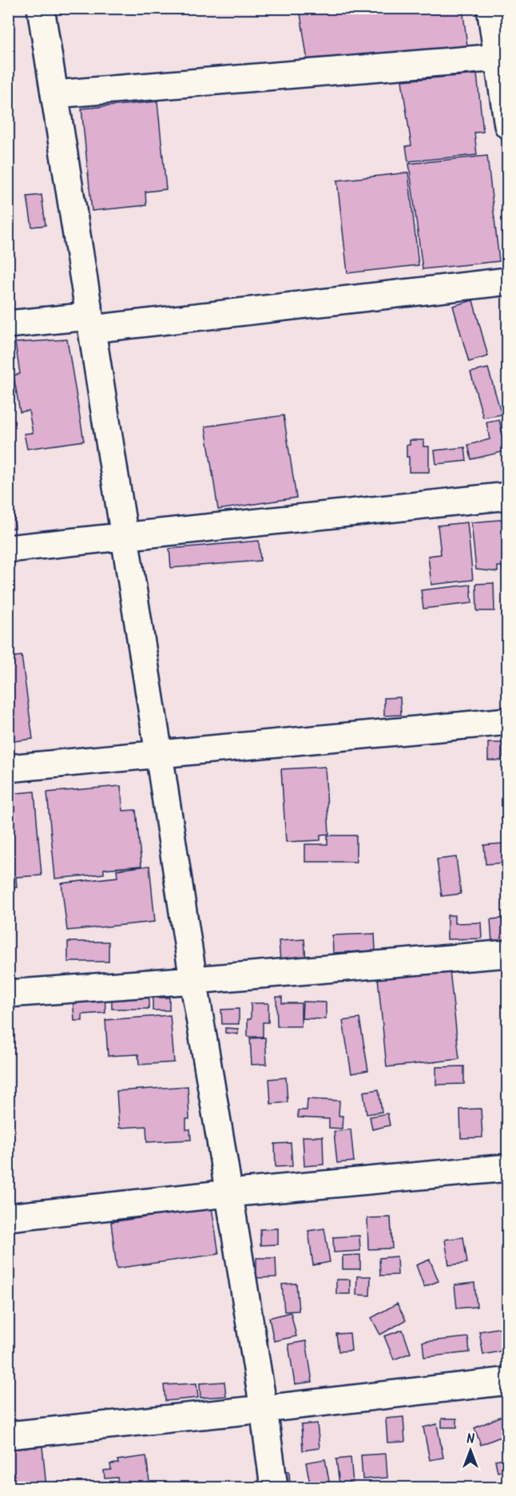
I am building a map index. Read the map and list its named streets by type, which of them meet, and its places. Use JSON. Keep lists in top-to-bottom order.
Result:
{
  "north": "top"
}
